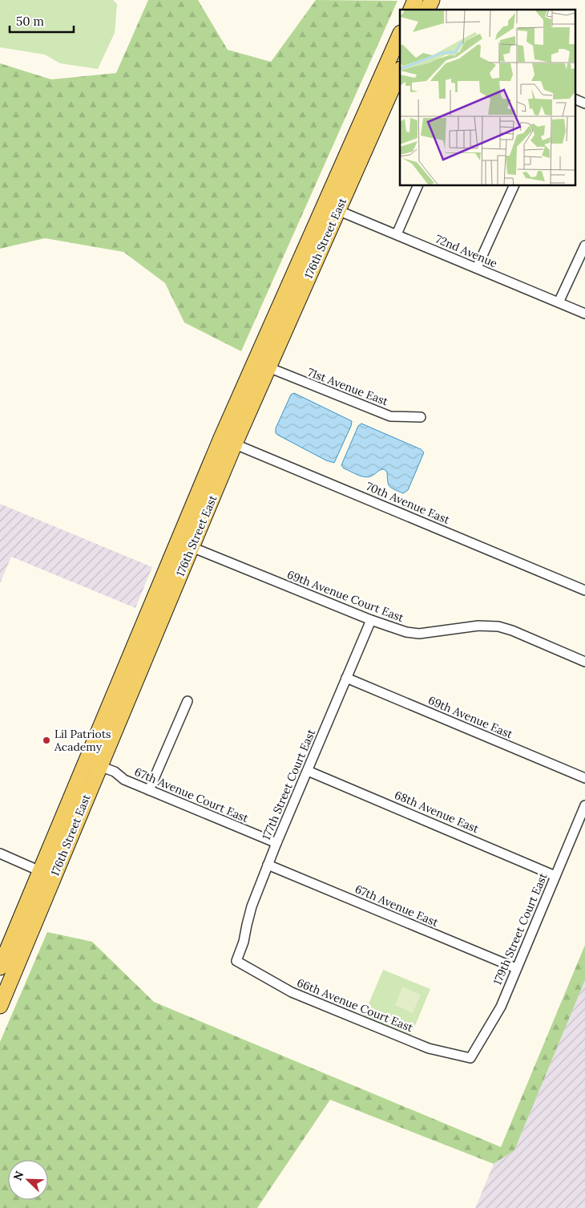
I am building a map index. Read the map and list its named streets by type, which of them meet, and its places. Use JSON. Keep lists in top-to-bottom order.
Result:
{
  "streets": {
    "main road": ["176th Street East"],
    "street": [
      "72nd Avenue",
      "71st Avenue East",
      "70th Avenue East",
      "69th Avenue Court East",
      "69th Avenue East",
      "177th Street Court East",
      "67th Avenue Court East",
      "68th Avenue East",
      "67th Avenue East",
      "179th Street Court East",
      "66th Avenue Court East"
    ]
  },
  "crossings": [
    ["176th Street East", "72nd Avenue"],
    ["176th Street East", "71st Avenue East"],
    ["176th Street East", "70th Avenue East"],
    ["176th Street East", "69th Avenue Court East"],
    ["176th Street East", "67th Avenue Court East"],
    ["69th Avenue Court East", "177th Street Court East"],
    ["69th Avenue East", "177th Street Court East"],
    ["177th Street Court East", "67th Avenue Court East"],
    ["177th Street Court East", "68th Avenue East"],
    ["177th Street Court East", "67th Avenue East"],
    ["177th Street Court East", "66th Avenue Court East"],
    ["68th Avenue East", "179th Street Court East"],
    ["67th Avenue East", "179th Street Court East"],
    ["179th Street Court East", "66th Avenue Court East"]
  ],
  "places": ["Lil Patriots Academy"],
  "scale_bar": "50 m",
  "north": "top left"
}
